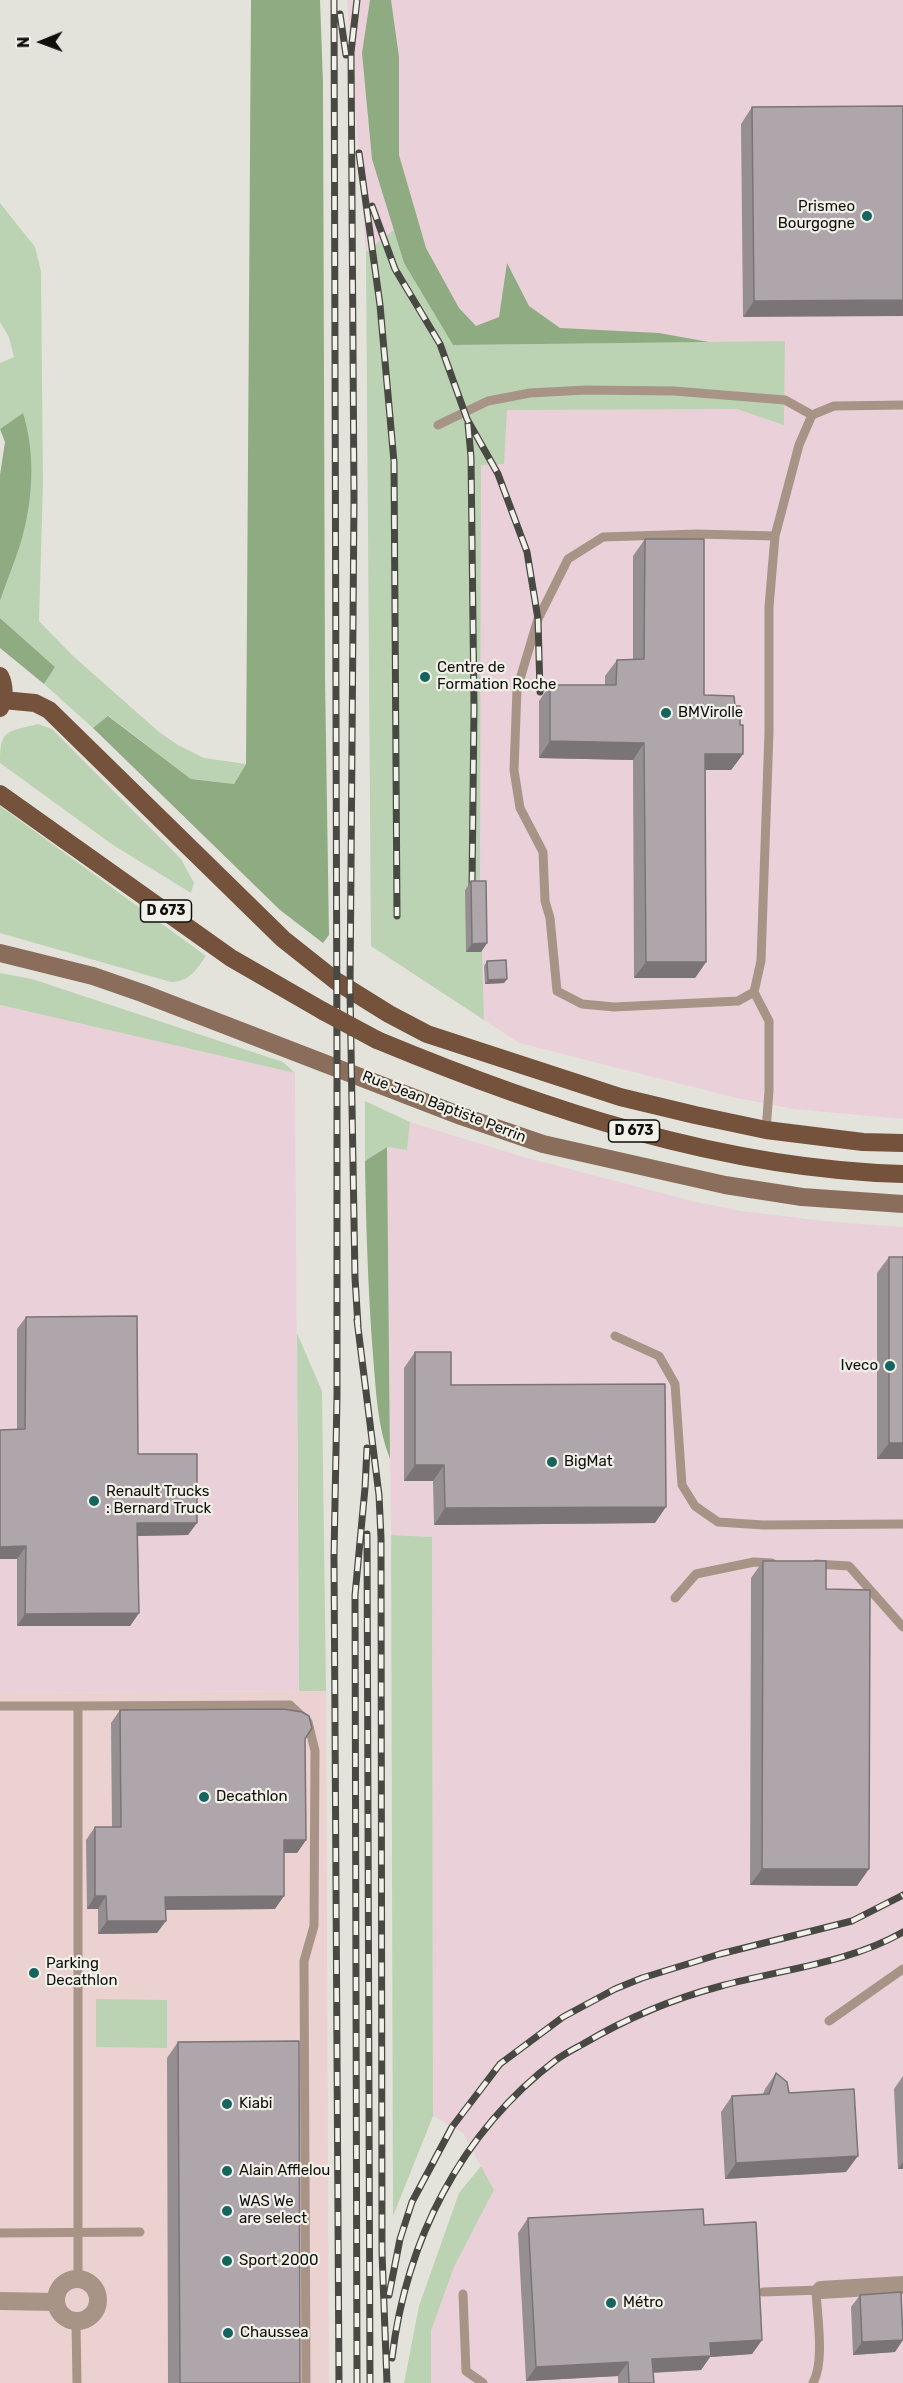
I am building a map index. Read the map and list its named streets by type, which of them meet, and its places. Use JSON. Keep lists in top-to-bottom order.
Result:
{
  "streets": {
    "main road": ["D 673", "Rue Jean Baptiste Perrin"]
  },
  "places": [
    "Prismeo Bourgogne",
    "Centre de Formation Roche",
    "BMVirolle",
    "Iveco",
    "BigMat",
    "Renault Trucks : Bernard Truck",
    "Decathlon",
    "Parking Decathlon",
    "Kiabi",
    "Alain Afflelou",
    "WAS We are select",
    "Sport 2000",
    "Métro",
    "Chaussea"
  ],
  "north": "left"
}
